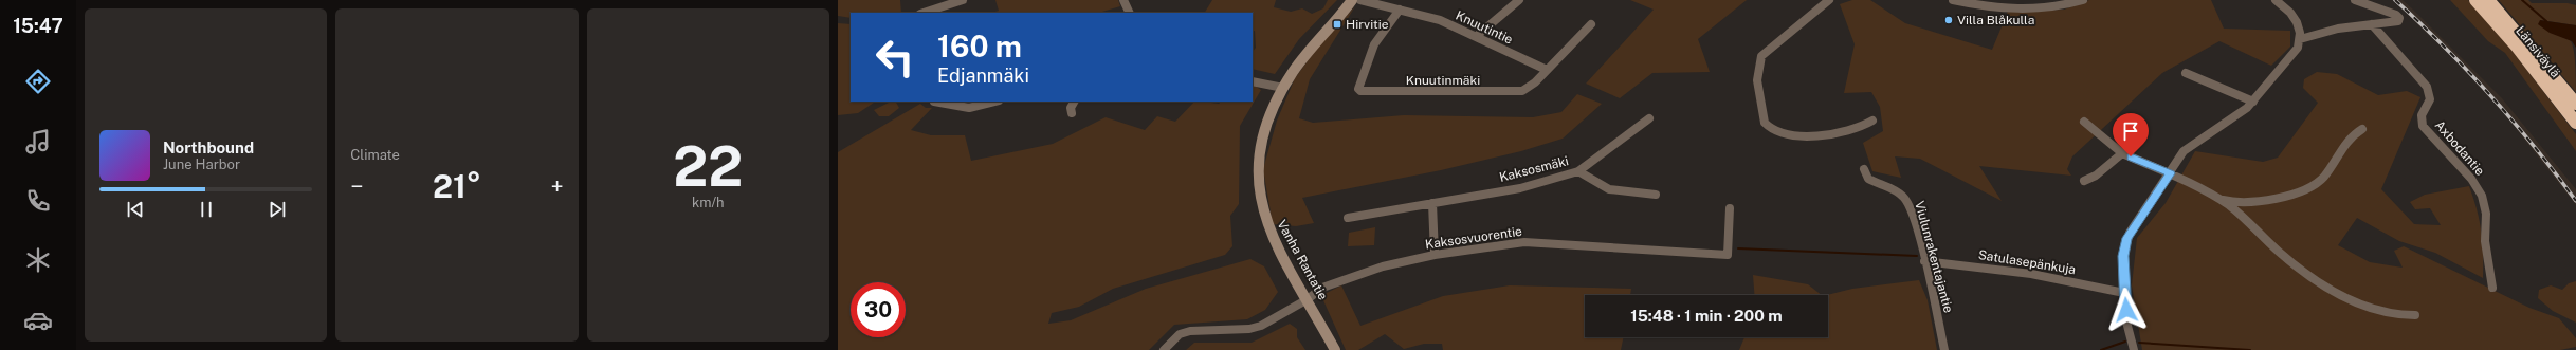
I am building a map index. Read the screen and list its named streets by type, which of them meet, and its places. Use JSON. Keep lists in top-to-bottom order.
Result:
{
  "streets": {
    "highway": ["Länsiväylä"],
    "main road": ["Vanha Rantatie"],
    "street": [
      "Knuutintie",
      "Knuutinmäki",
      "Axbodantie",
      "Kaksosmäki",
      "Kaksosvuorentie",
      "Viulunrakentajantie",
      "Satulasepänkuja"
    ]
  },
  "crossings": [
    ["Knuutintie", "Knuutinmäki"],
    ["Kaksosvuorentie", "Vanha Rantatie"],
    ["Viulunrakentajantie", "Satulasepänkuja"]
  ],
  "places": {
    "other": ["Villa Blåkulla"],
    "transit": ["Hirvitie"]
  },
  "page": {
    "tabs": "15:47",
    "tile": [
      "Climate",
      ["22", "km/h"]
    ],
    "turn": ["160 m", "Edjanmäki"],
    "song": ["Northbound", "June Harbor"],
    "heat": ["−", "21°", "+"],
    "limit": "30",
    "trip": "15:48 · 1 min · 200 m"
  }
}
